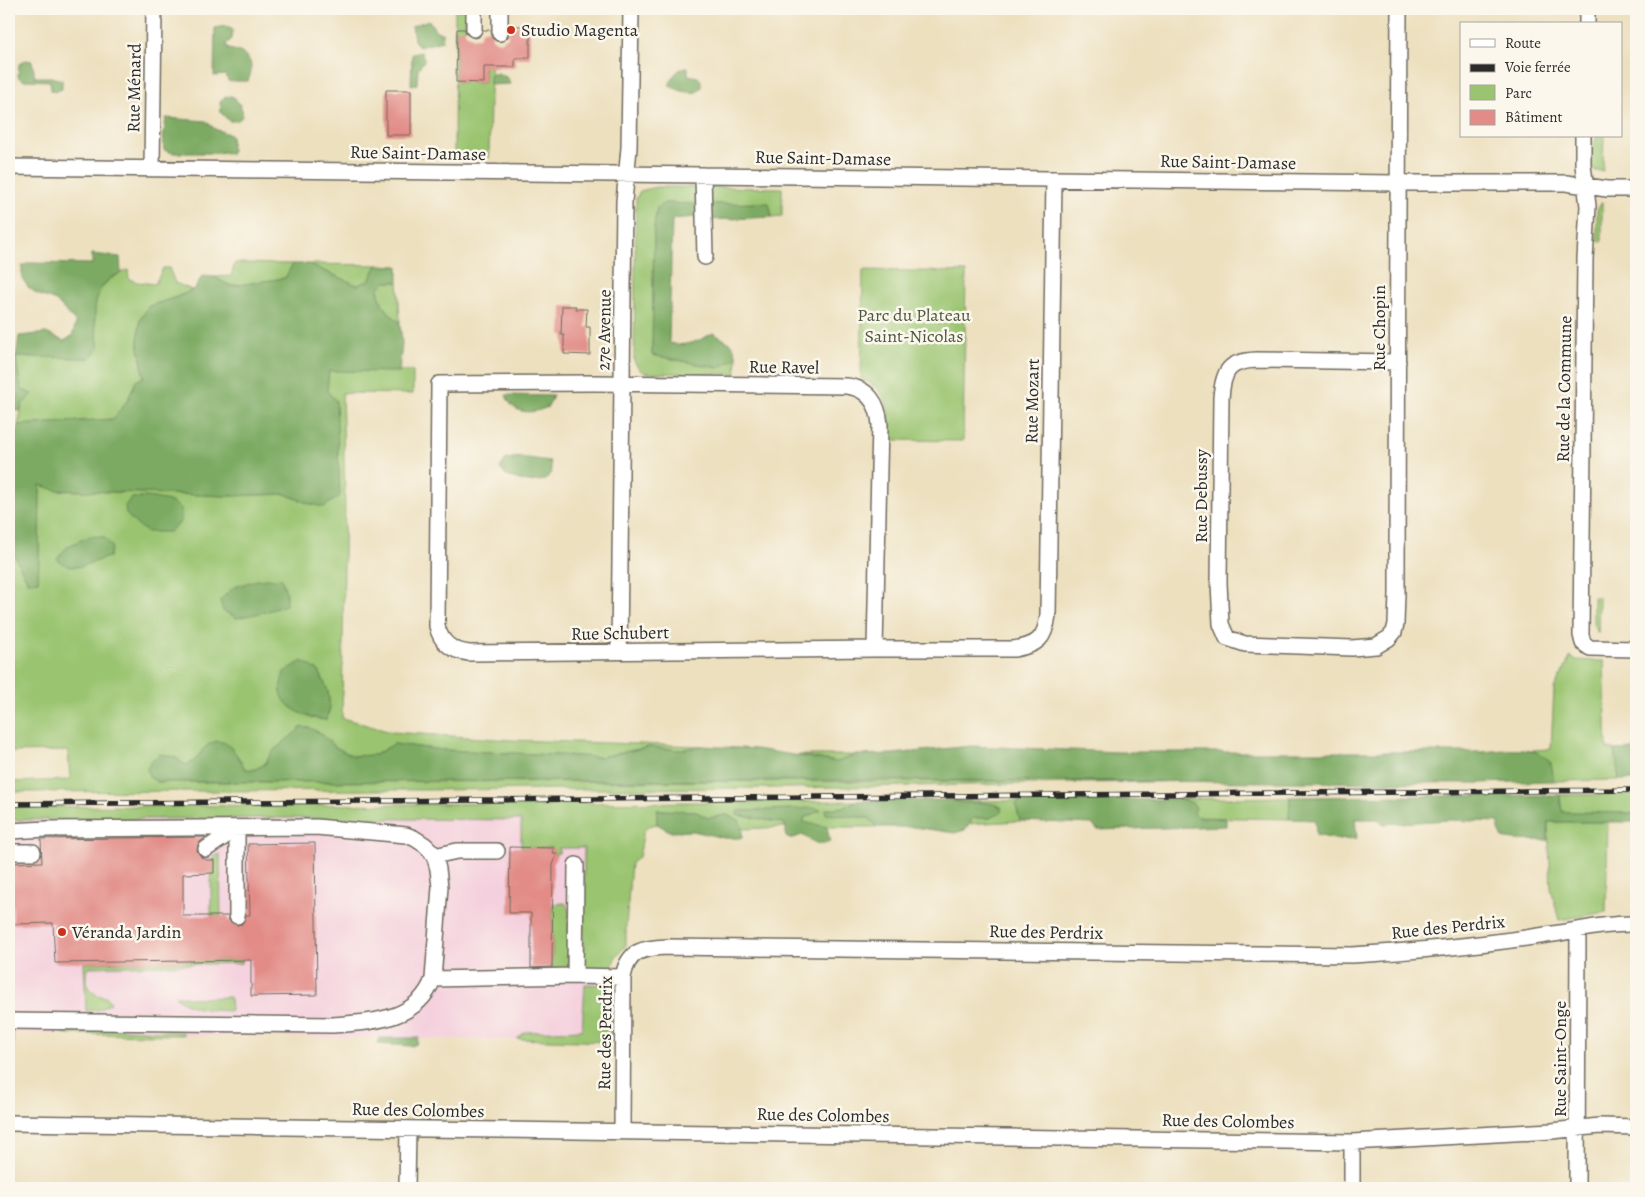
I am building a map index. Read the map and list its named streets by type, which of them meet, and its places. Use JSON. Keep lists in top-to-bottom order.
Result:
{
  "streets": {
    "street": [
      "Rue Ménard",
      "Rue Saint-Damase",
      "Rue Chopin",
      "27e Avenue",
      "Rue Ravel",
      "Rue de la Commune",
      "Rue Mozart",
      "Rue Debussy",
      "Rue Schubert",
      "Rue des Perdrix",
      "Rue Saint-Onge",
      "Rue des Colombes"
    ]
  },
  "crossings": [
    ["Rue Ménard", "Rue Saint-Damase"],
    ["Rue Saint-Damase", "Rue Chopin"],
    ["Rue Saint-Damase", "27e Avenue"],
    ["Rue Saint-Damase", "Rue de la Commune"],
    ["Rue Saint-Damase", "Rue Mozart"],
    ["Rue Chopin", "Rue Debussy"],
    ["27e Avenue", "Rue Ravel"],
    ["27e Avenue", "Rue Schubert"],
    ["Rue Ravel", "Rue Schubert"],
    ["Rue Mozart", "Rue Schubert"],
    ["Rue des Perdrix", "Rue Saint-Onge"],
    ["Rue des Perdrix", "Rue des Colombes"],
    ["Rue Saint-Onge", "Rue des Colombes"]
  ],
  "parks": ["Parc du Plateau Saint-Nicolas"],
  "places": ["Studio Magenta", "Véranda Jardin"],
  "legend": [
    "Route",
    "Voie ferrée",
    "Parc",
    "Bâtiment"
  ]
}
